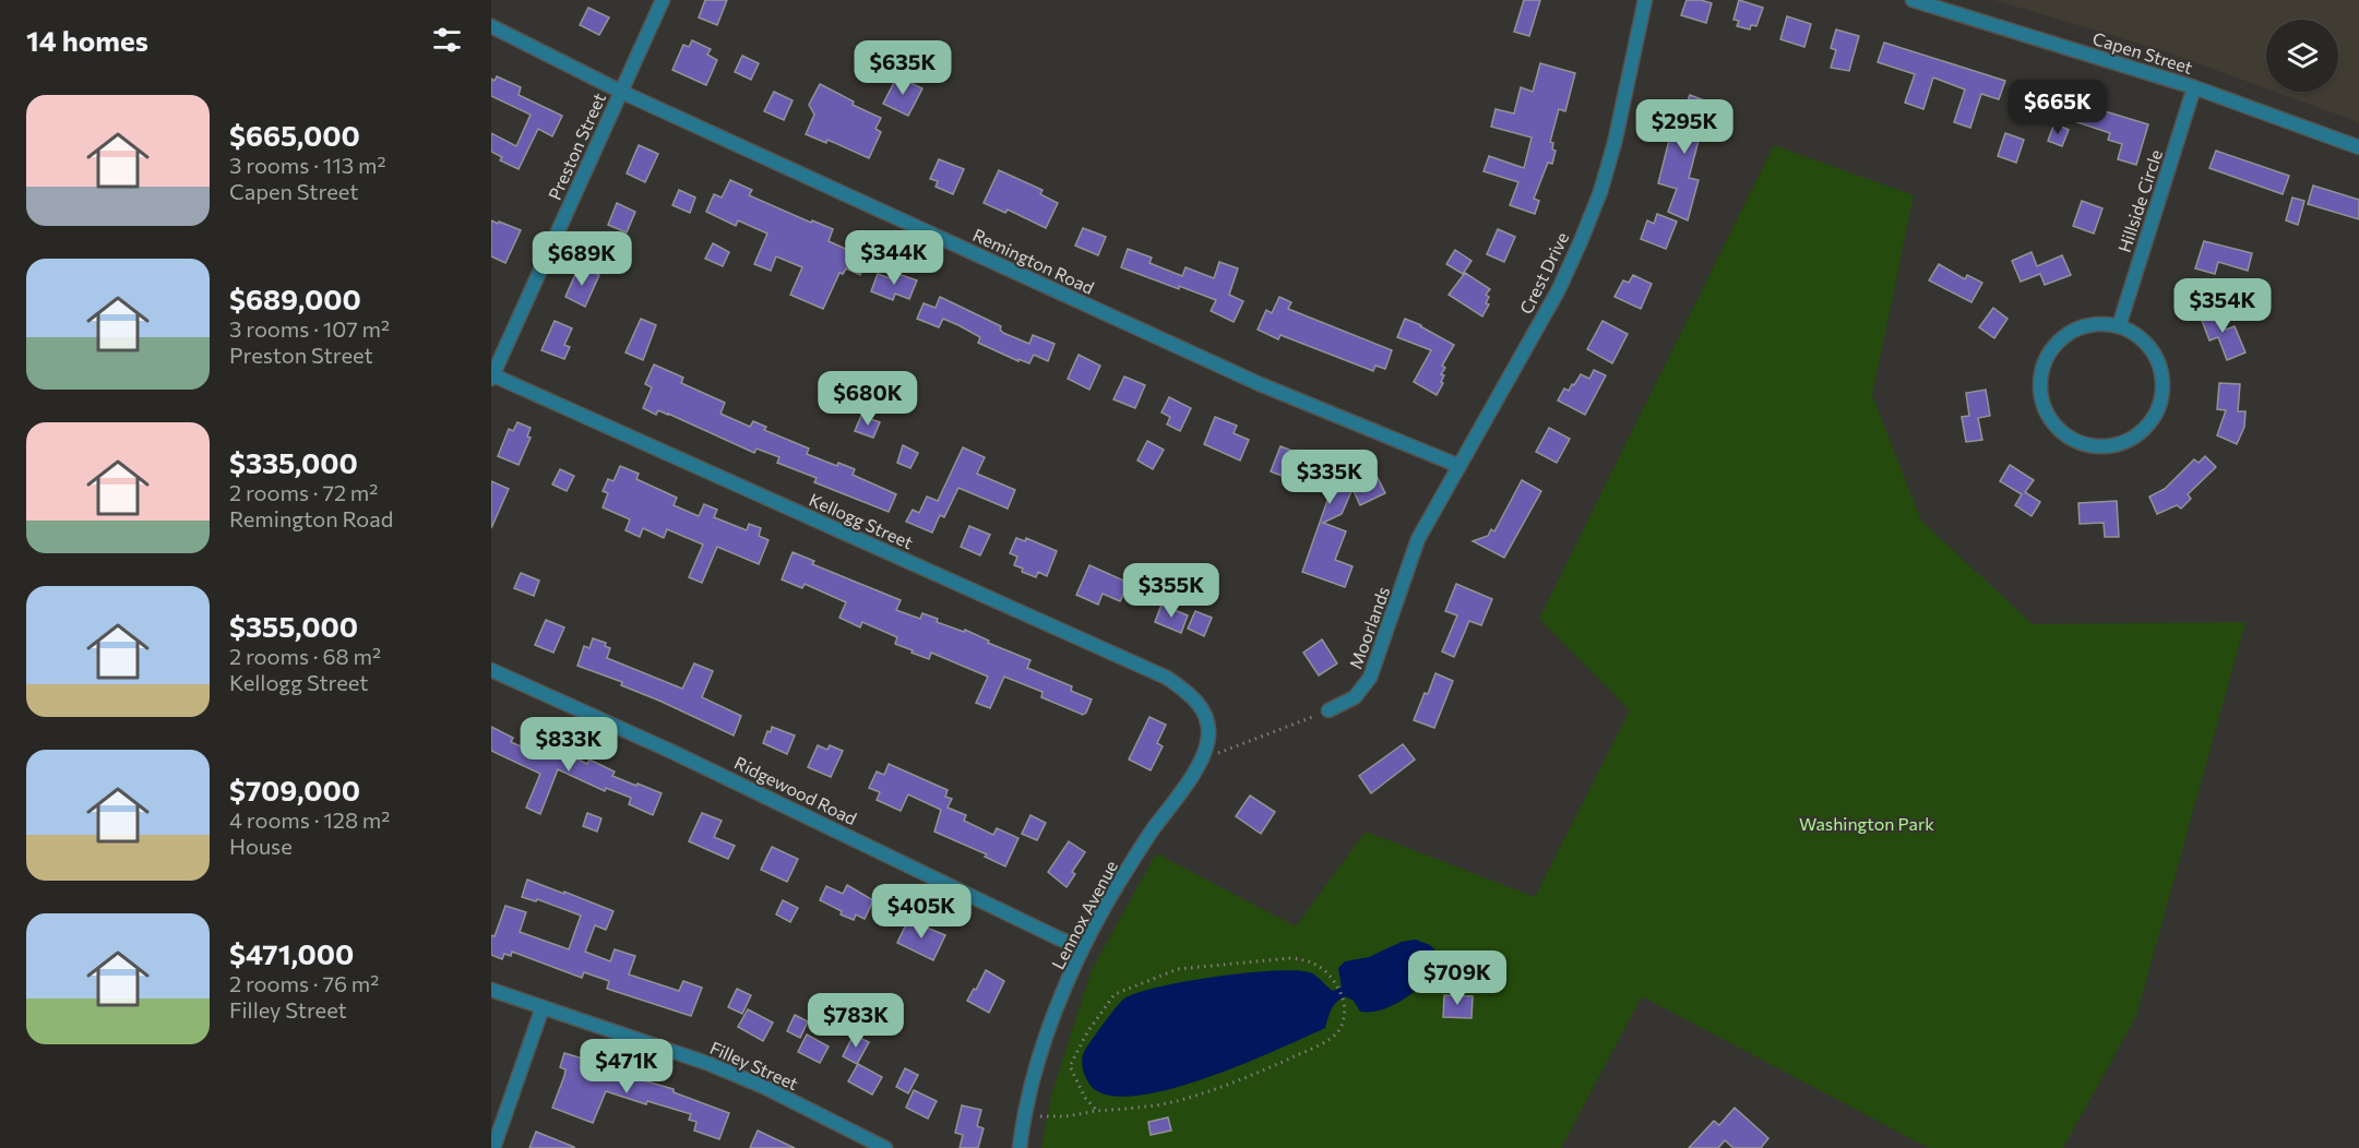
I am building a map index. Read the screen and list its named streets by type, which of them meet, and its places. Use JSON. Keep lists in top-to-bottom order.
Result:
{
  "streets": {
    "street": [
      "Capen Street",
      "Preston Street",
      "Hillside Circle",
      "Remington Road",
      "Crest Drive",
      "Kellogg Street",
      "Moorlands",
      "Ridgewood Road",
      "Lennox Avenue",
      "Filley Street"
    ]
  },
  "crossings": [
    ["Capen Street", "Hillside Circle"],
    ["Preston Street", "Remington Road"],
    ["Preston Street", "Kellogg Street"],
    ["Remington Road", "Crest Drive"],
    ["Crest Drive", "Moorlands"],
    ["Kellogg Street", "Lennox Avenue"],
    ["Ridgewood Road", "Lennox Avenue"]
  ],
  "parks": ["Washington Park"],
  "page": {
    "heading": "14 homes",
    "price": [
      "$635K",
      "$665K",
      "$295K",
      "$344K",
      "$689K",
      "$354K",
      "$680K",
      "$335K",
      "$355K",
      "$833K",
      "$405K",
      "$709K",
      "$783K",
      "$471K"
    ],
    "list": [
      {
        "name": "$665,000",
        "note": "3 rooms · 113 m² · Capen Street"
      },
      {
        "name": "$689,000",
        "note": "3 rooms · 107 m² · Preston Street"
      },
      {
        "name": "$335,000",
        "note": "2 rooms · 72 m² · Remington Road"
      },
      {
        "name": "$355,000",
        "note": "2 rooms · 68 m² · Kellogg Street"
      },
      {
        "name": "$709,000",
        "note": "4 rooms · 128 m² · House"
      },
      {
        "name": "$471,000",
        "note": "2 rooms · 76 m² · Filley Street"
      }
    ]
  }
}
